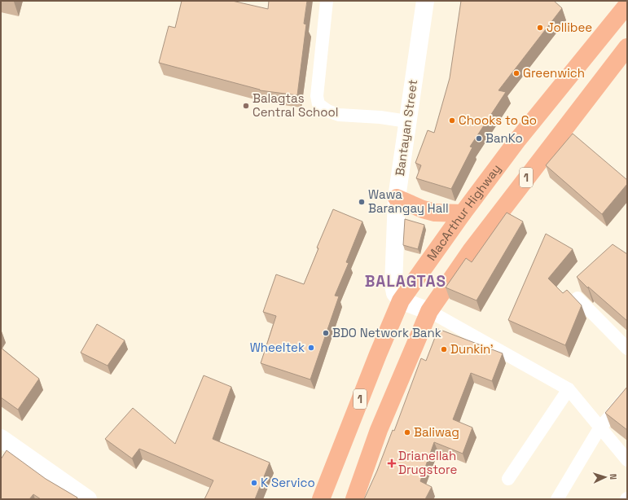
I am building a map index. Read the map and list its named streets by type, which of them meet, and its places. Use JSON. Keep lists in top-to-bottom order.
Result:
{
  "streets": {
    "highway": ["1", "MacArthur Highway"],
    "main road": ["Bantayan Street"]
  },
  "crossings": [
    ["Bantayan Street", "MacArthur Highway"]
  ],
  "districts": ["BALAGTAS"],
  "places": {
    "other": [
      "Jollibee",
      "Greenwich",
      "Balagtas Central School",
      "Chooks to Go",
      "BanKo",
      "Wawa Barangay Hall",
      "BDO Network Bank",
      "Wheeltek",
      "Dunkin'",
      "Baliwag",
      "K Servico"
    ],
    "health": ["Drianellah Drugstore"]
  },
  "north": "right"
}
